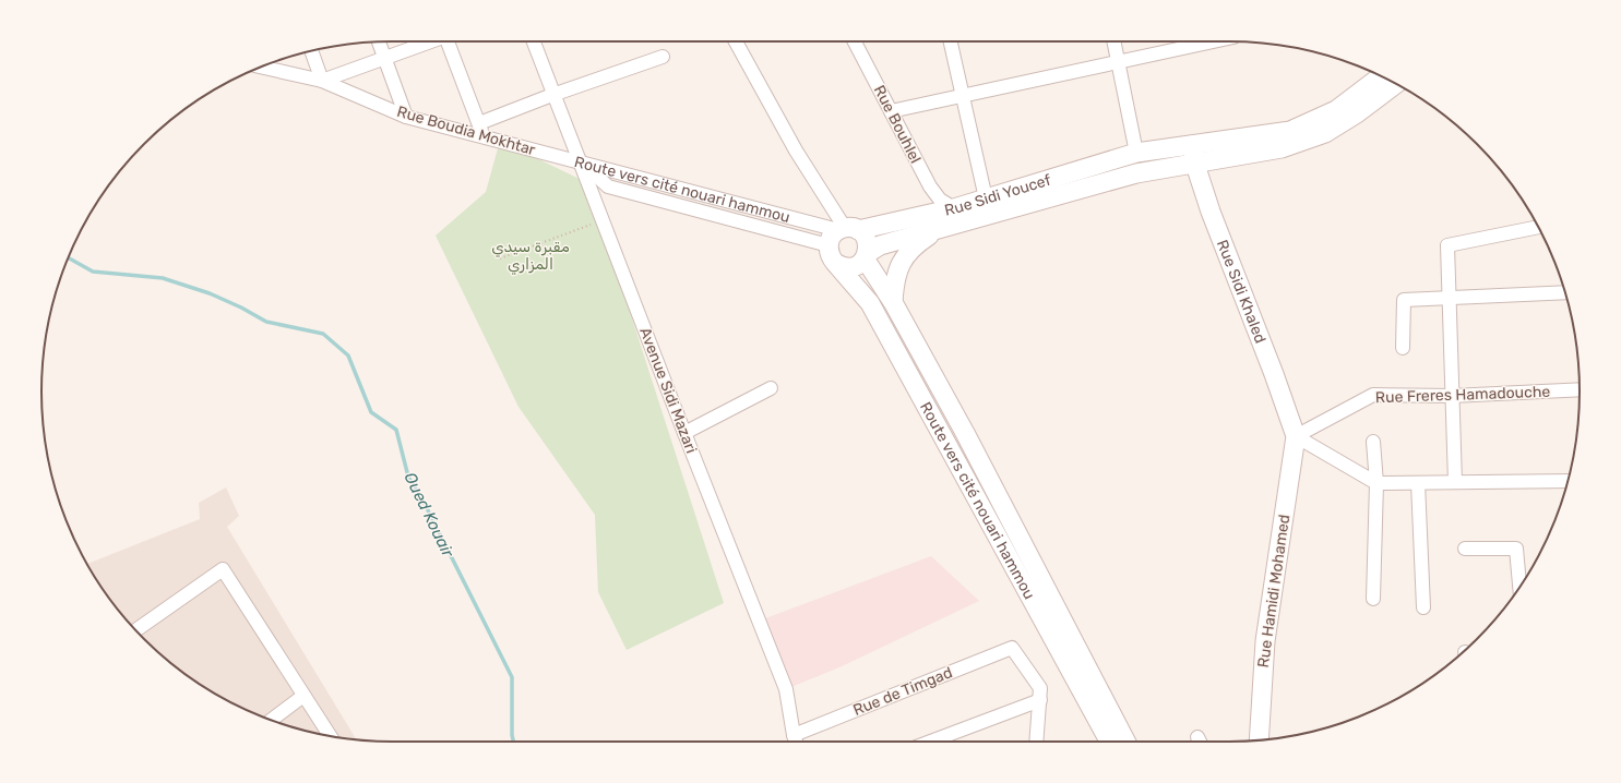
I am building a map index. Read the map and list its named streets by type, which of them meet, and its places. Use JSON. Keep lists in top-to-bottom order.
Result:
{
  "streets": {
    "main road": [
      "Route vers cité nouari hammou",
      "Rue Sidi Youcef",
      "Rue Sidi Khaled",
      "Rue Hamidi Mohamed"
    ],
    "street": [
      "Rue Bouhlel",
      "Rue Boudia Mokhtar",
      "Avenue Sidi Mazari",
      "Rue Freres Hamadouche",
      "Rue de Timgad"
    ]
  },
  "crossings": [
    ["Rue Bouhlel", "Rue Sidi Youcef"],
    ["Rue Boudia Mokhtar", "Route vers cité nouari hammou"],
    ["Rue Boudia Mokhtar", "Avenue Sidi Mazari"],
    ["Route vers cité nouari hammou", "Rue Sidi Youcef"],
    ["Route vers cité nouari hammou", "Avenue Sidi Mazari"],
    ["Rue Sidi Youcef", "Rue Sidi Khaled"],
    ["Rue Sidi Khaled", "Rue Freres Hamadouche"],
    ["Rue Sidi Khaled", "Rue Hamidi Mohamed"],
    ["Avenue Sidi Mazari", "Rue de Timgad"],
    ["Rue Freres Hamadouche", "Rue Hamidi Mohamed"]
  ],
  "water": ["Oued Kouair"],
  "parks": ["مقبرة سيدي المزاري"]
}
